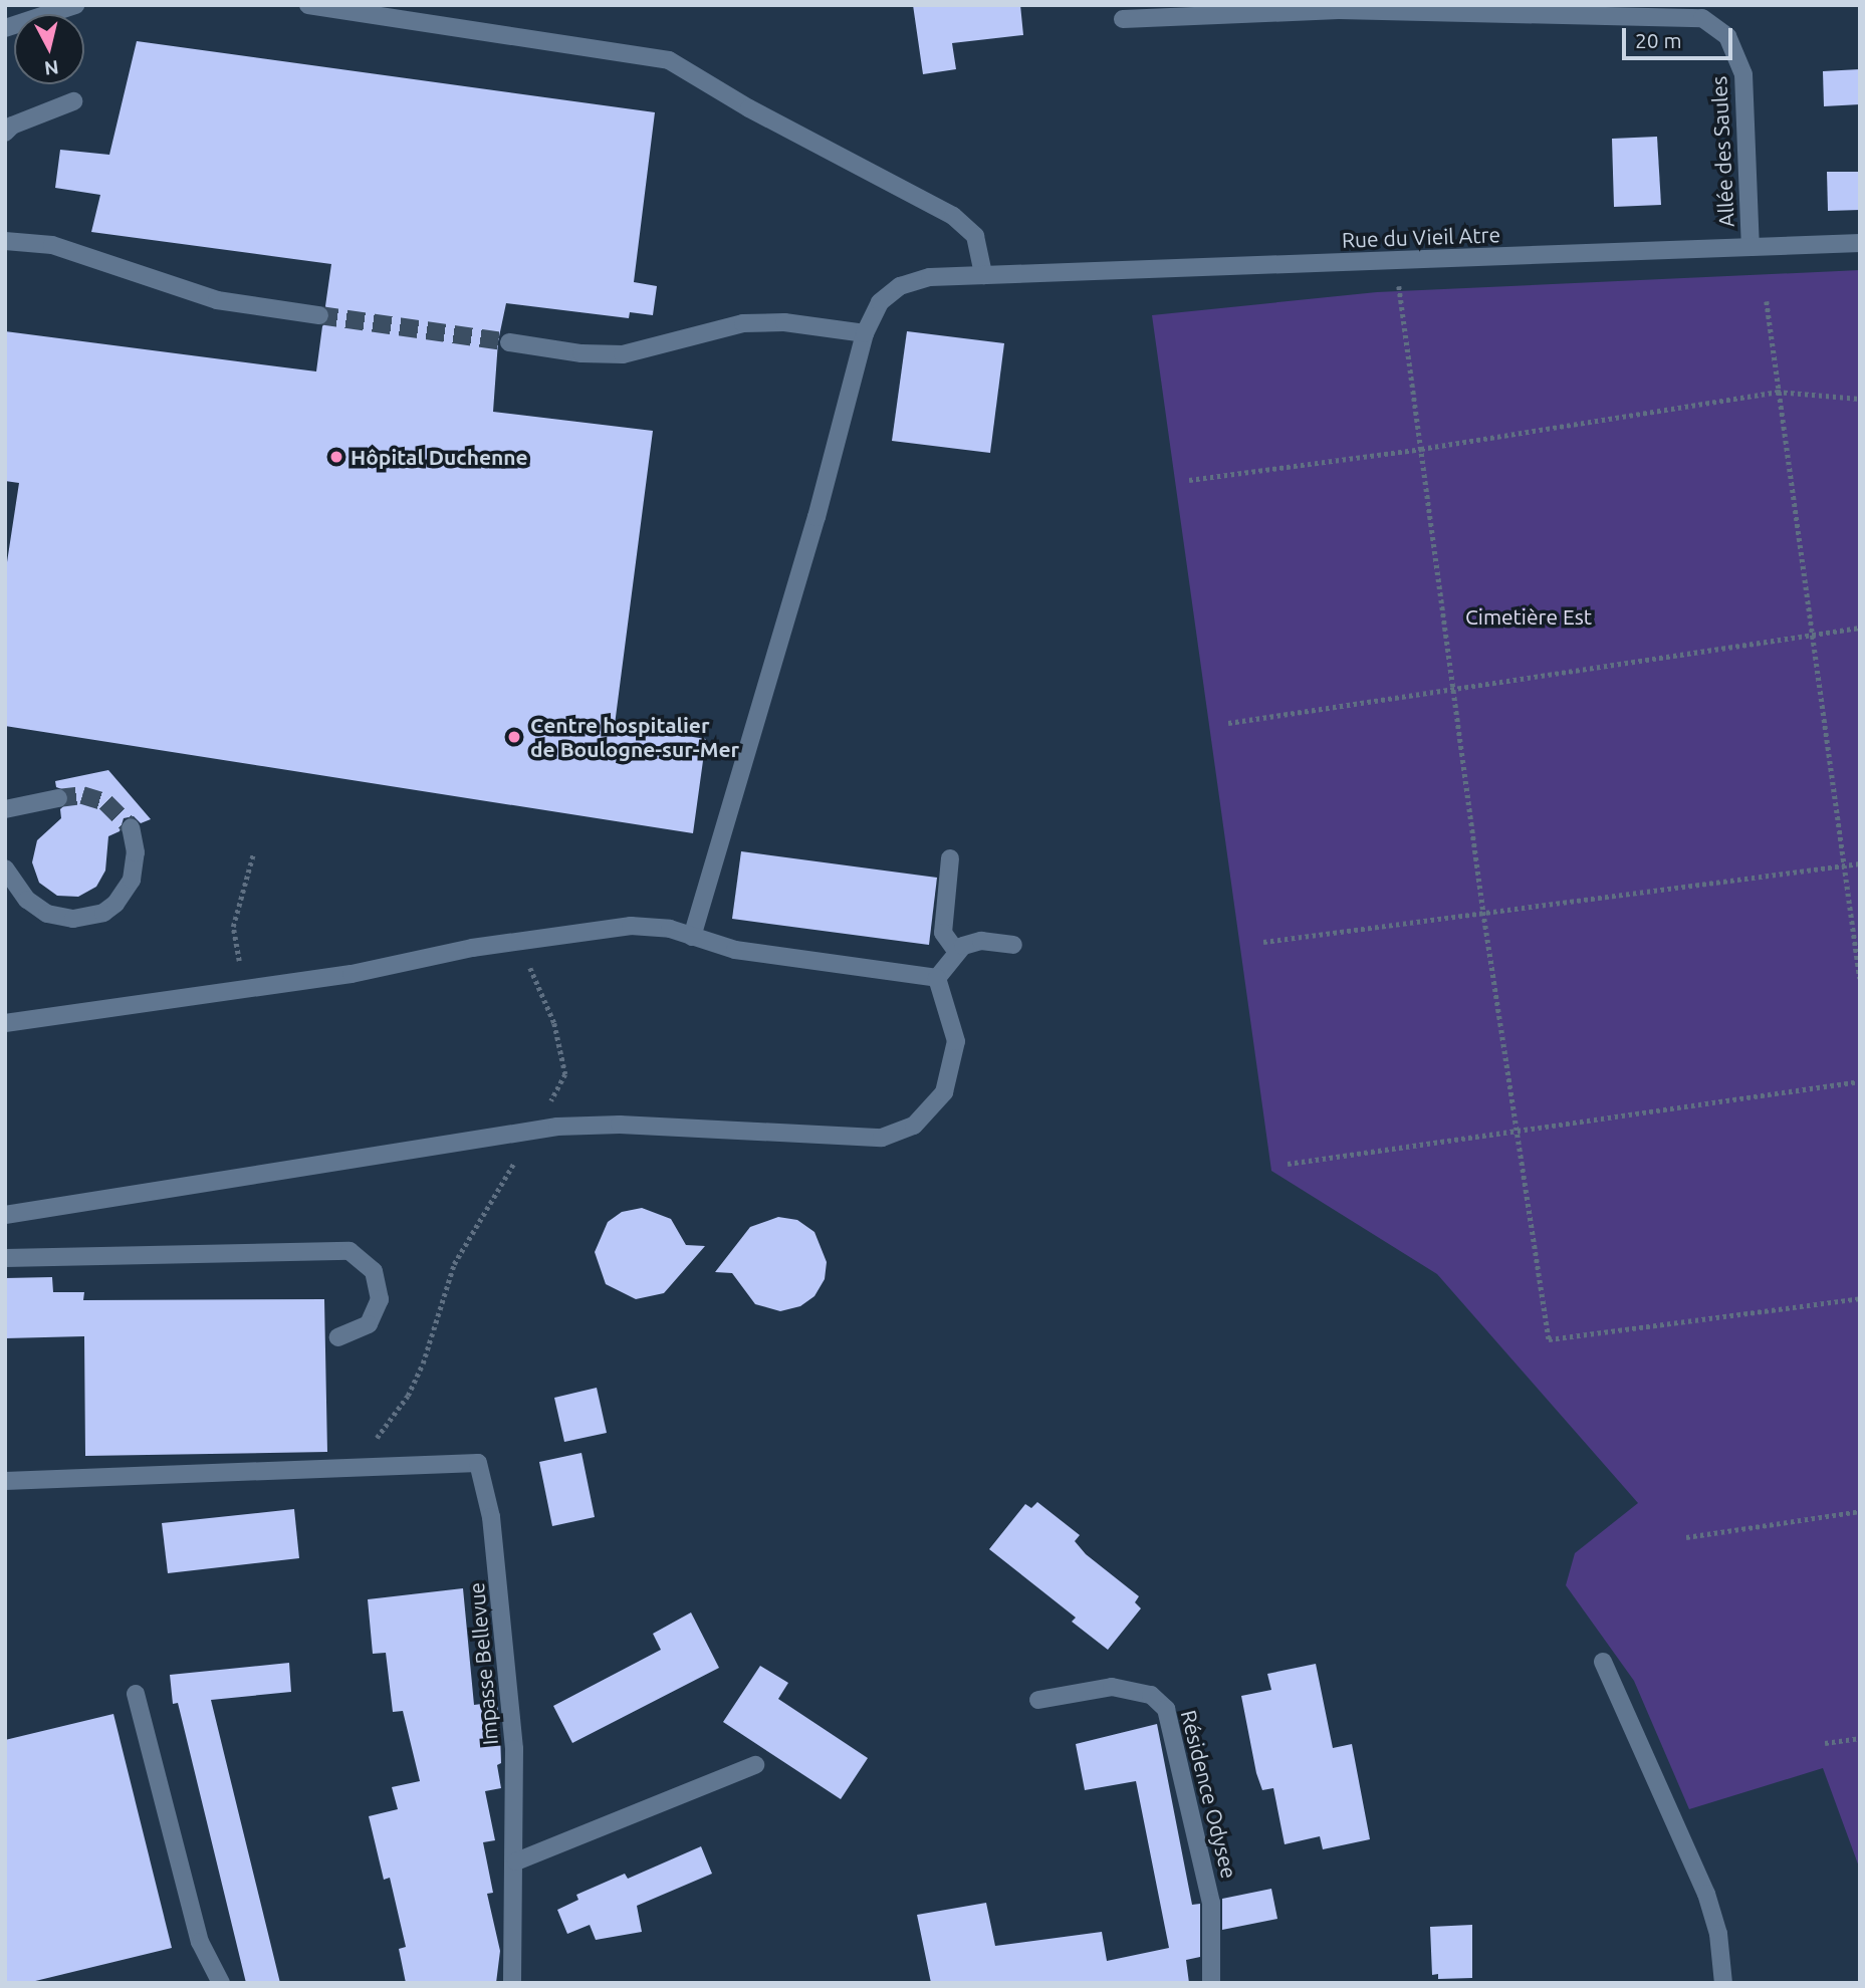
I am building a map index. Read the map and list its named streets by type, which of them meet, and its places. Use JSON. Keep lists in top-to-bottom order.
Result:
{
  "streets": {
    "street": [
      "Allée des Saules",
      "Rue du Vieil Atre",
      "Impasse Bellevue",
      "Résidence Odysee"
    ]
  },
  "crossings": [
    ["Allée des Saules", "Rue du Vieil Atre"]
  ],
  "parks": ["Cimetière Est"],
  "places": ["Hôpital Duchenne", "Centre hospitalier de Boulogne-sur-Mer"],
  "scale_bar": "20 m",
  "north": "bottom"
}
